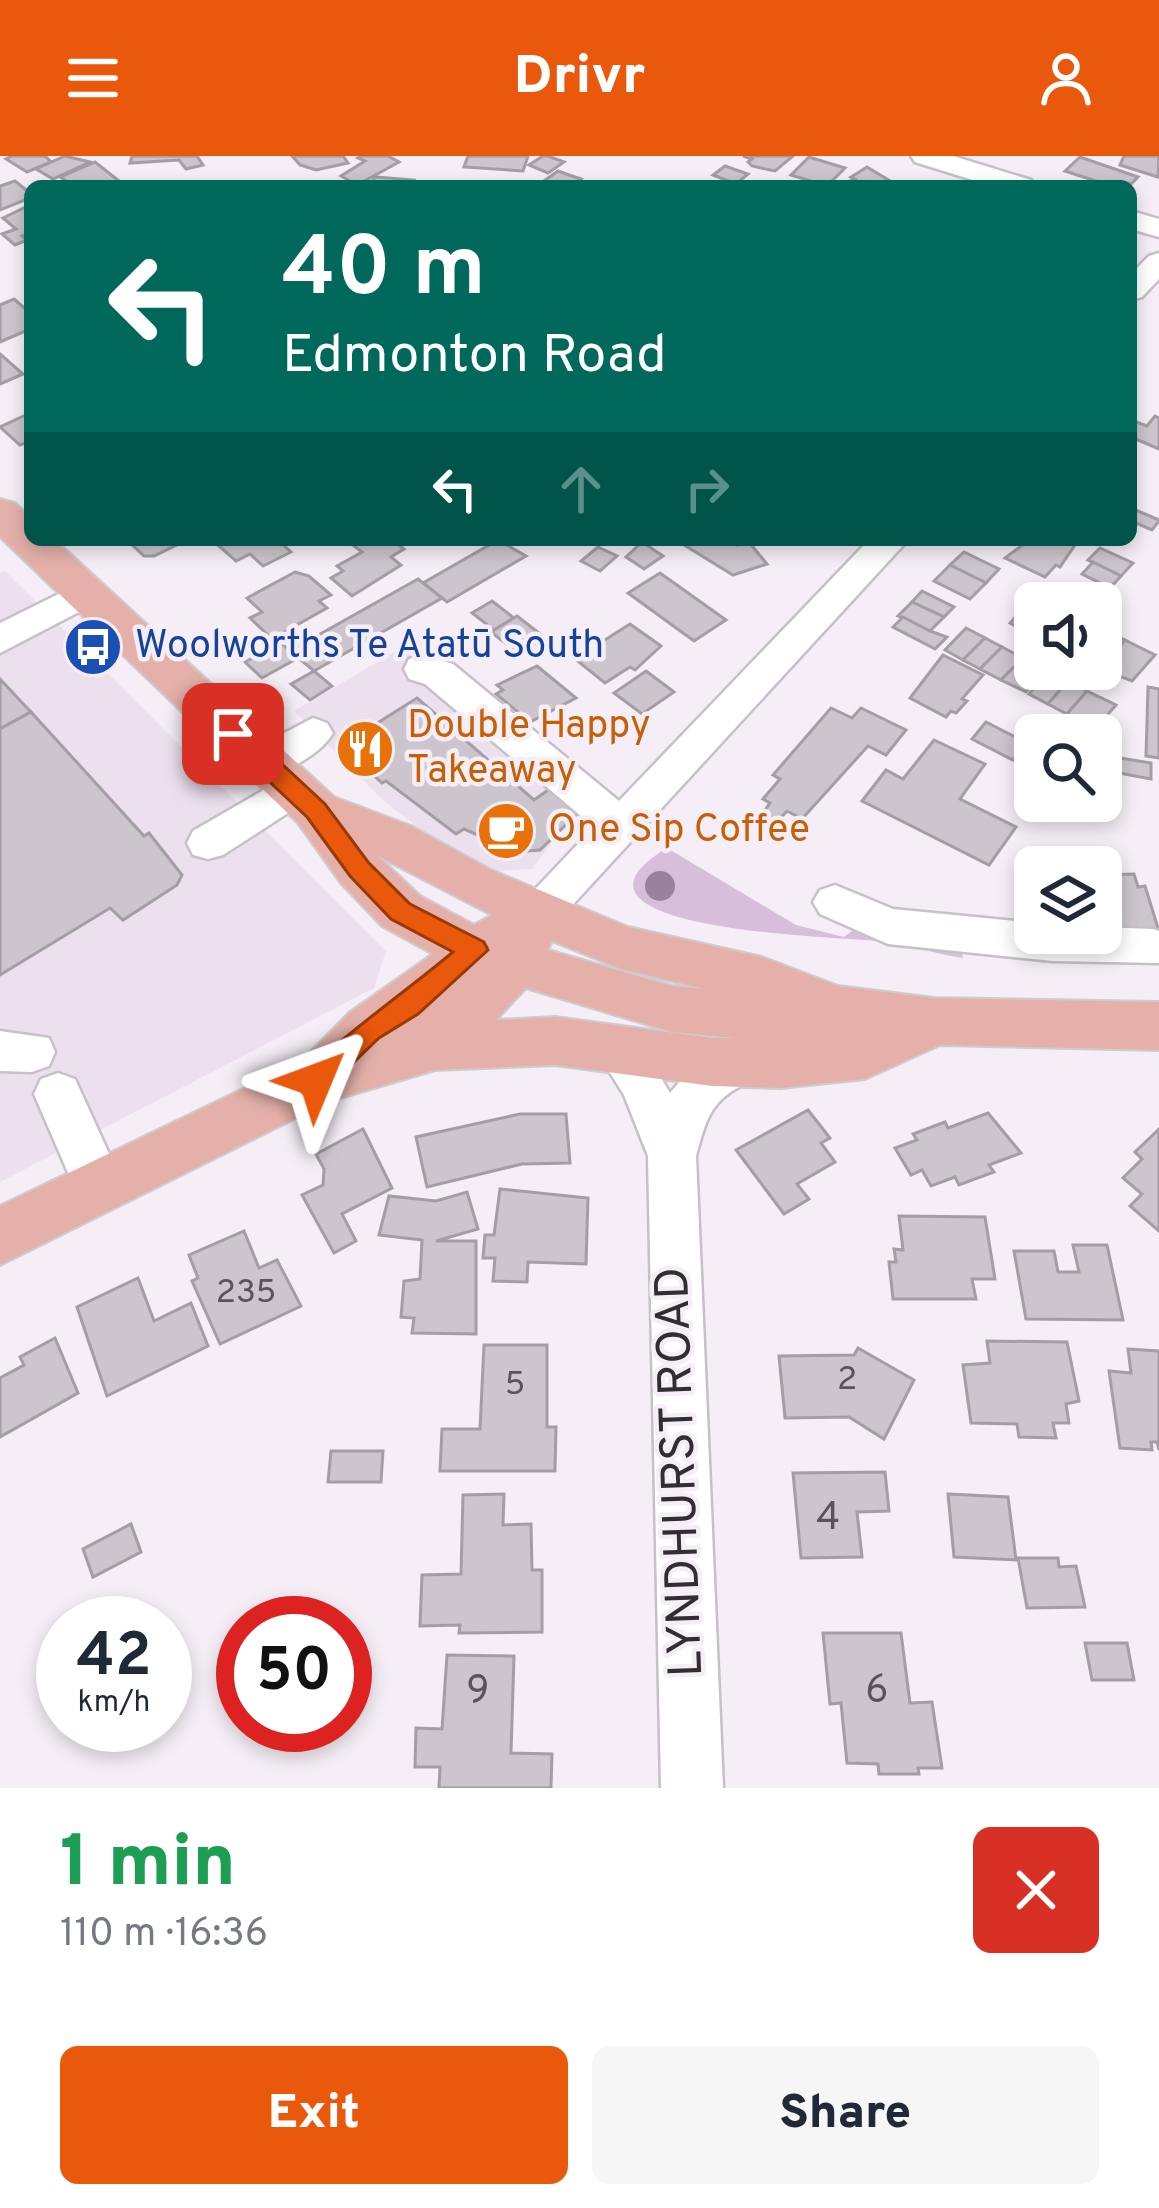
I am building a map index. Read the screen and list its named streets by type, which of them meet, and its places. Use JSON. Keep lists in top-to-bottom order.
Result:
{
  "streets": {
    "street": ["LYNDHURST ROAD"]
  },
  "places": {
    "bus stop": ["Woolworths Te Atatū South"],
    "restaurant": ["Double Happy Takeaway"],
    "cafe": ["One Sip Coffee"]
  },
  "house_numbers": [
    "235",
    "2",
    "5",
    "4",
    "9",
    "6"
  ],
  "page": {
    "header": "Drivr",
    "turn": ["40 m", "Edmonton Road"],
    "speed": "42 km/h",
    "limit": "50",
    "heading": ["1 min", "110 m · 16:36"],
    "buttons": ["Exit", "Share"]
  }
}
